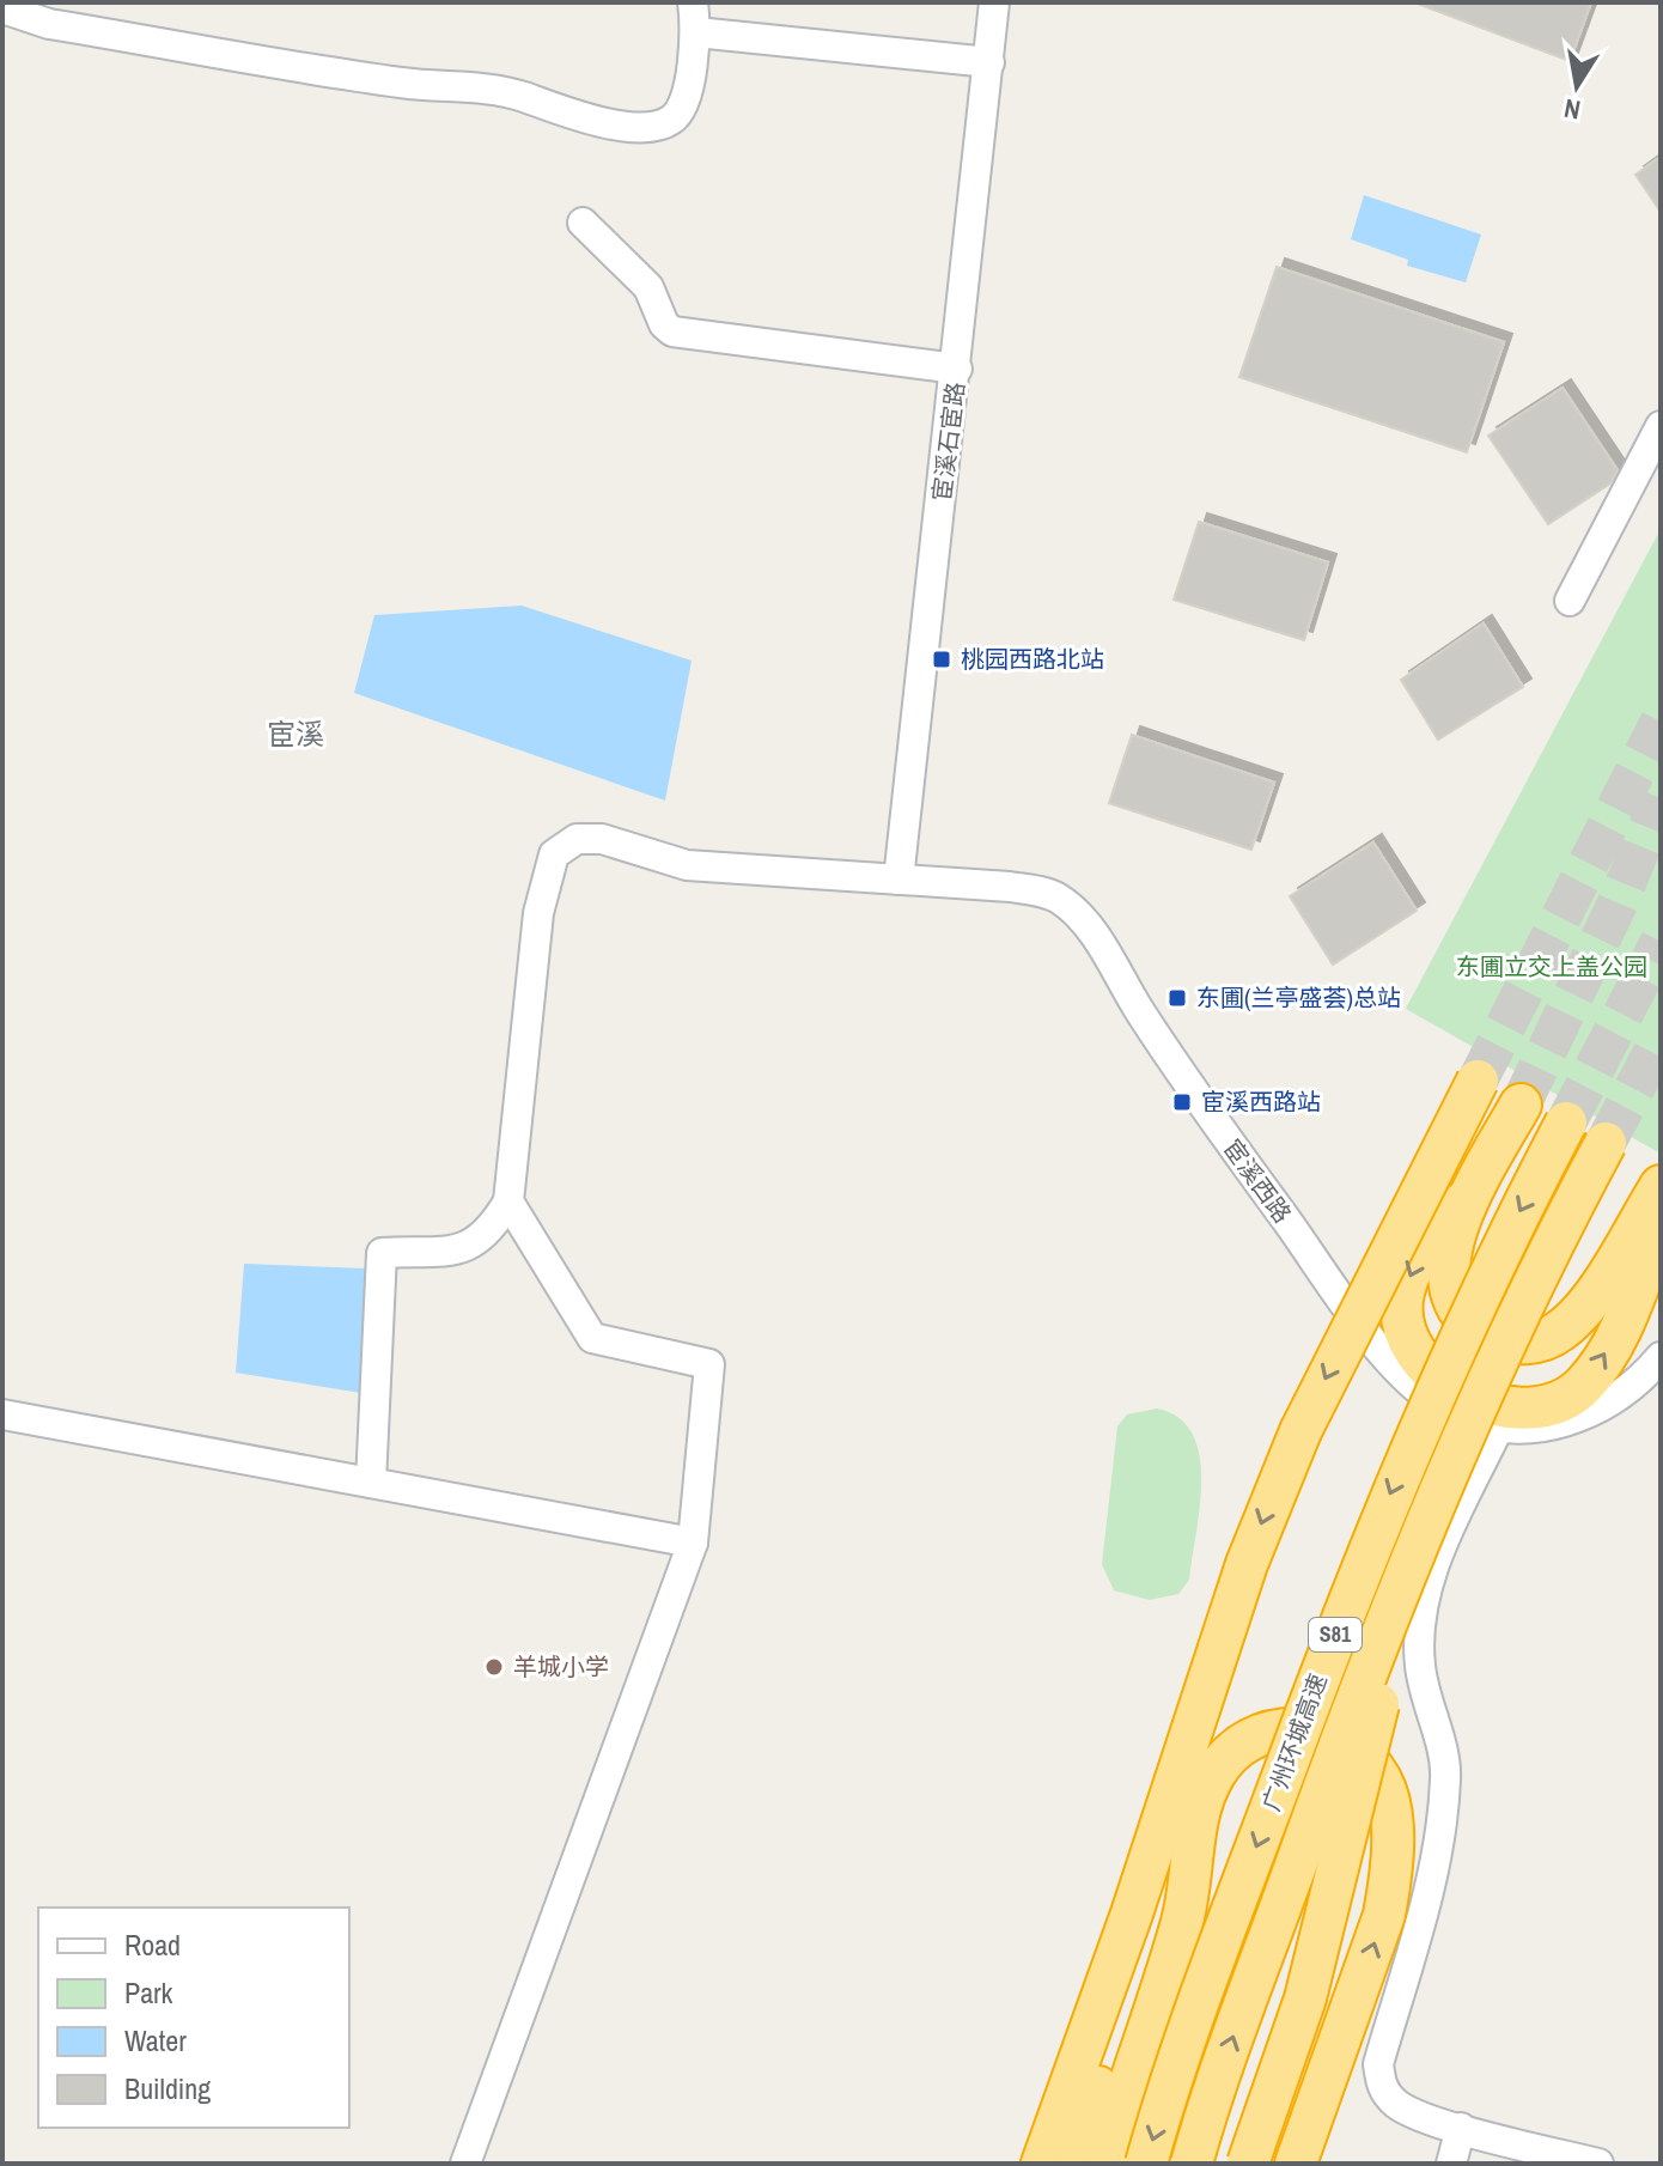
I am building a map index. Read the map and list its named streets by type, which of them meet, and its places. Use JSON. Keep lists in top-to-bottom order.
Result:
{
  "streets": {
    "highway": ["S81", "广州环城高速"],
    "street": ["宦溪石宦路", "宦溪西路"]
  },
  "crossings": [
    ["宦溪石宦路", "宦溪西路"]
  ],
  "districts": ["宦溪"],
  "parks": ["东圃立交上盖公园"],
  "places": {
    "transit": ["桃园西路北站", "东圃(兰亭盛荟)总站", "宦溪西路站"],
    "other": ["羊城小学"]
  },
  "legend": [
    "Road",
    "Park",
    "Water",
    "Building"
  ],
  "north": "bottom"
}
